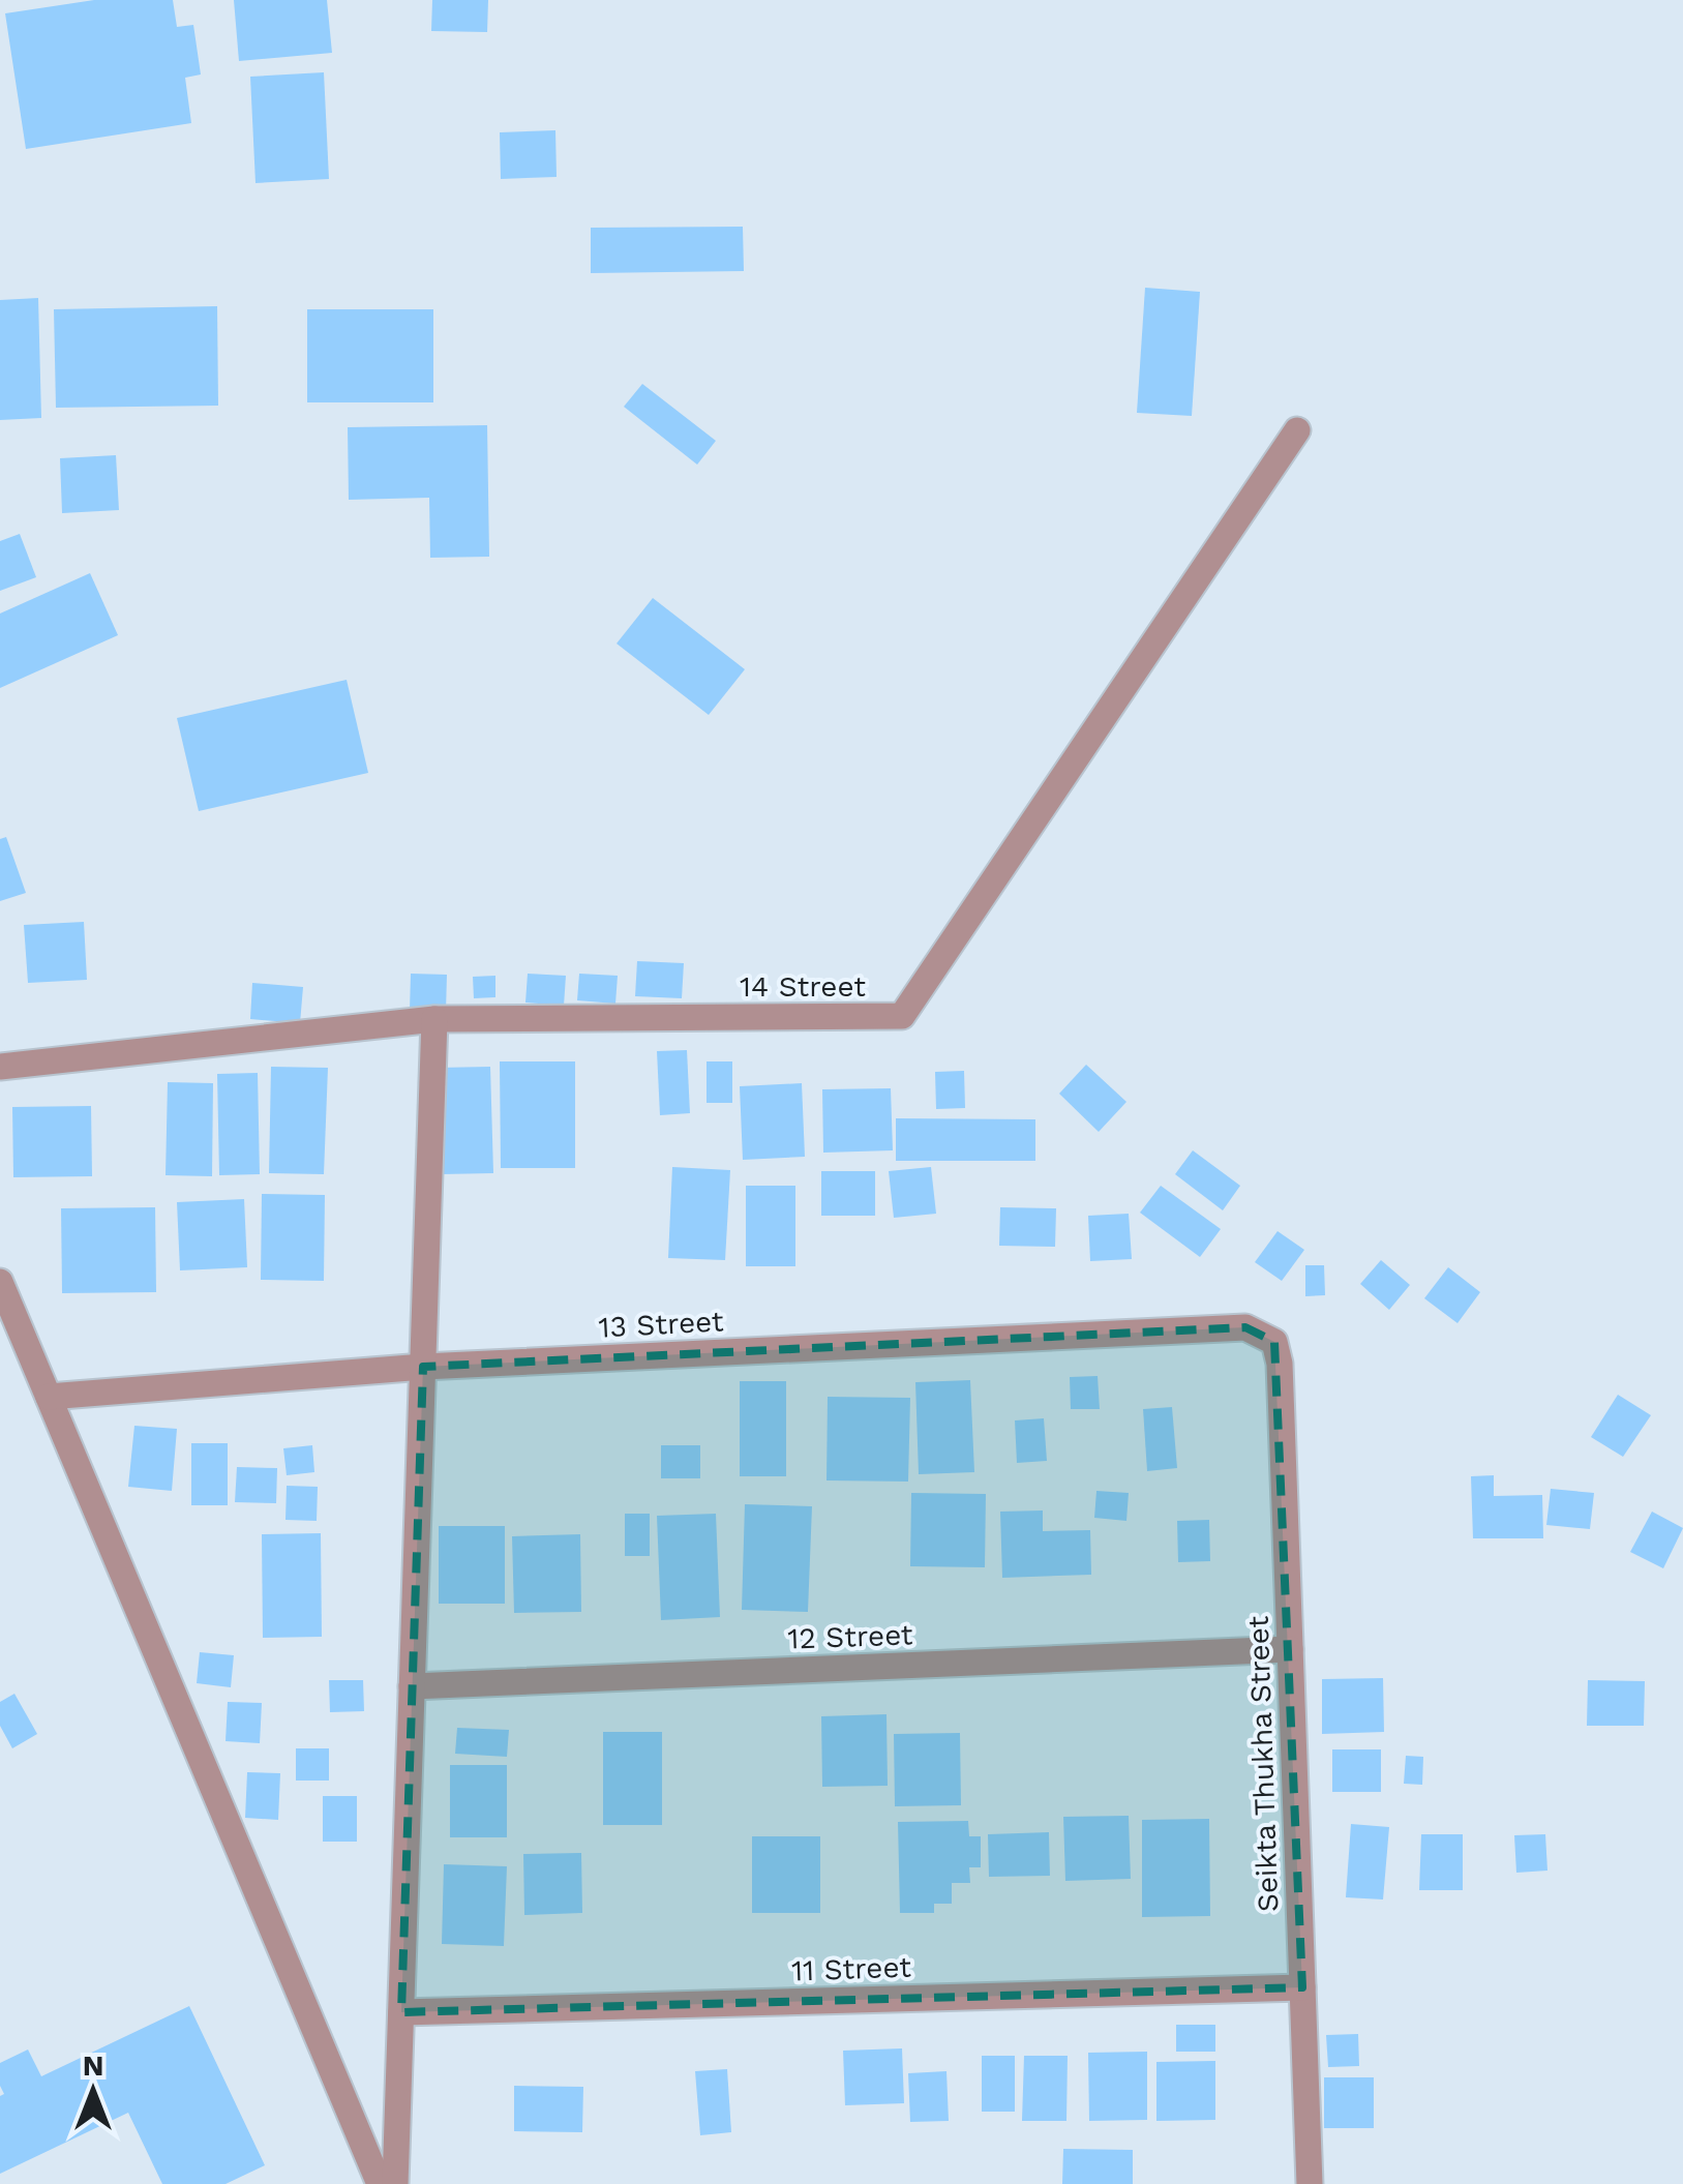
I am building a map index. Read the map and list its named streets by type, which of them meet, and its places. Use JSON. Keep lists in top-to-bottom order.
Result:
{
  "streets": {
    "street": [
      "14 Street",
      "13 Street",
      "12 Street",
      "Seikta Thukha Street",
      "11 Street"
    ]
  },
  "crossings": [
    ["13 Street", "Seikta Thukha Street"],
    ["12 Street", "Seikta Thukha Street"],
    ["Seikta Thukha Street", "11 Street"]
  ],
  "north": "top"
}
